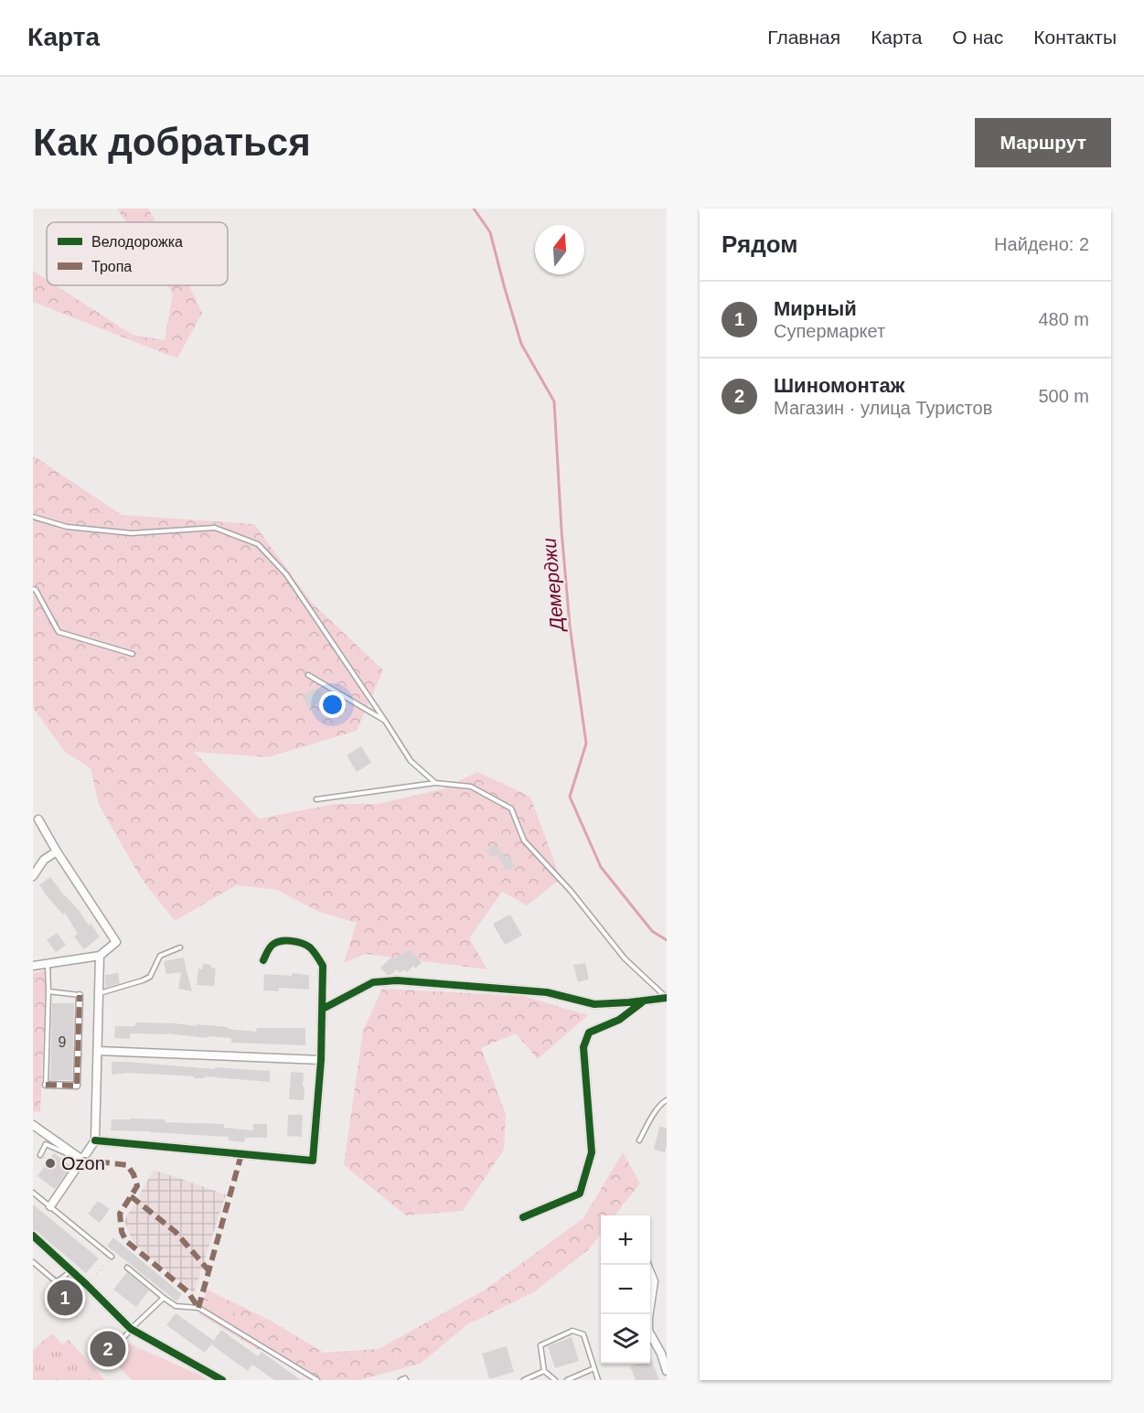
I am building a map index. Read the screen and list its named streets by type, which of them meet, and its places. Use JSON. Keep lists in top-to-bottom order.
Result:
{
  "water": ["Демерджи"],
  "places": ["Ozon"],
  "house_numbers": ["9"],
  "legend": ["Велодорожка", "Тропа"],
  "north": "top",
  "page": {
    "header": "Карта",
    "nav": [
      "Главная",
      "Карта",
      "О нас",
      "Контакты"
    ],
    "buttons": "Маршрут",
    "title": "Как добраться",
    "heading": ["Рядом", "Найдено: 2"],
    "list": [
      {
        "mark": "1",
        "name": "Мирный",
        "note": "Супермаркет",
        "value": "480 m"
      },
      {
        "mark": "2",
        "name": "Шиномонтаж",
        "note": "Магазин · улица Туристов",
        "value": "500 m"
      }
    ],
    "map_buttons": ["+", "−"],
    "pins": ["1", "2"]
  }
}
